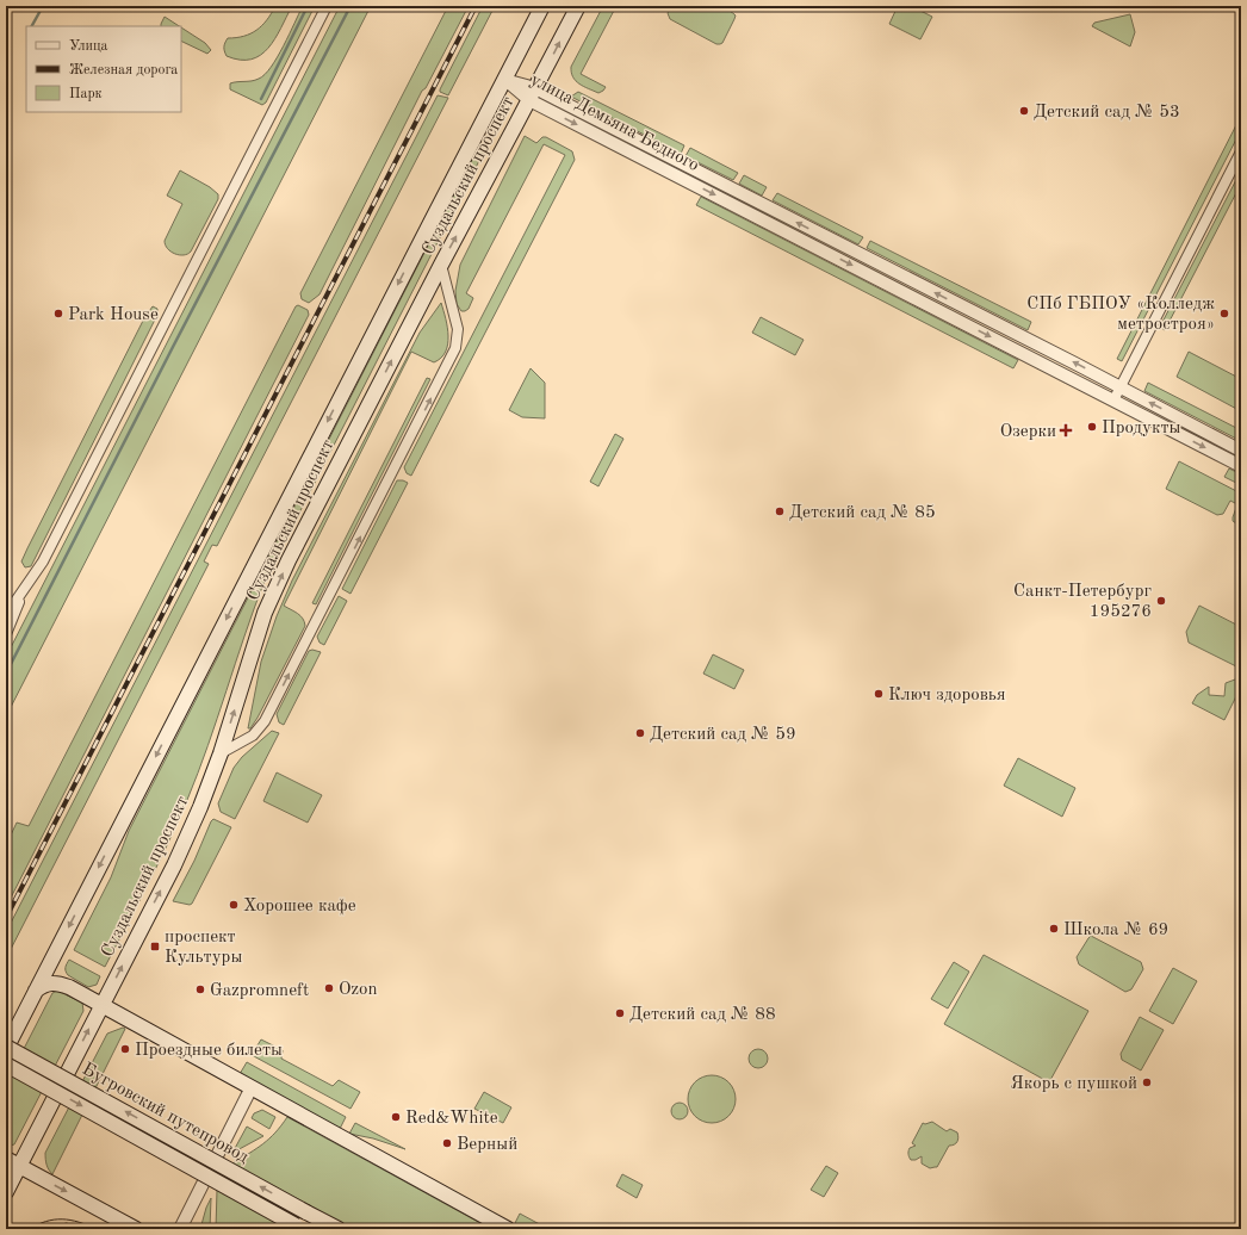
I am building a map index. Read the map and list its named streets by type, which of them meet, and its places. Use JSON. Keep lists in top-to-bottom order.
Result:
{
  "streets": {
    "main road": ["Суздальский проспект", "Бугровский путепровод"],
    "street": ["улица Демьяна Бедного"]
  },
  "crossings": [
    ["улица Демьяна Бедного", "Суздальский проспект"],
    ["Суздальский проспект", "Бугровский путепровод"]
  ],
  "places": {
    "other": [
      "Детский сад № 53",
      "Park House",
      "СПб ГБПОУ «Колледж метростроя»",
      "Продукты",
      "Детский сад № 85",
      "Санкт-Петербург 195276",
      "Ключ здоровья",
      "Детский сад № 59",
      "Хорошее кафе",
      "Школа № 69",
      "Ozon",
      "Gazpromneft",
      "Детский сад № 88",
      "Проездные билеты",
      "Якорь с пушкой",
      "Red&White",
      "Верный"
    ],
    "health": ["Озерки"],
    "transit": ["проспект Культуры"]
  },
  "legend": ["Улица", "Железная дорога", "Парк"]
}
